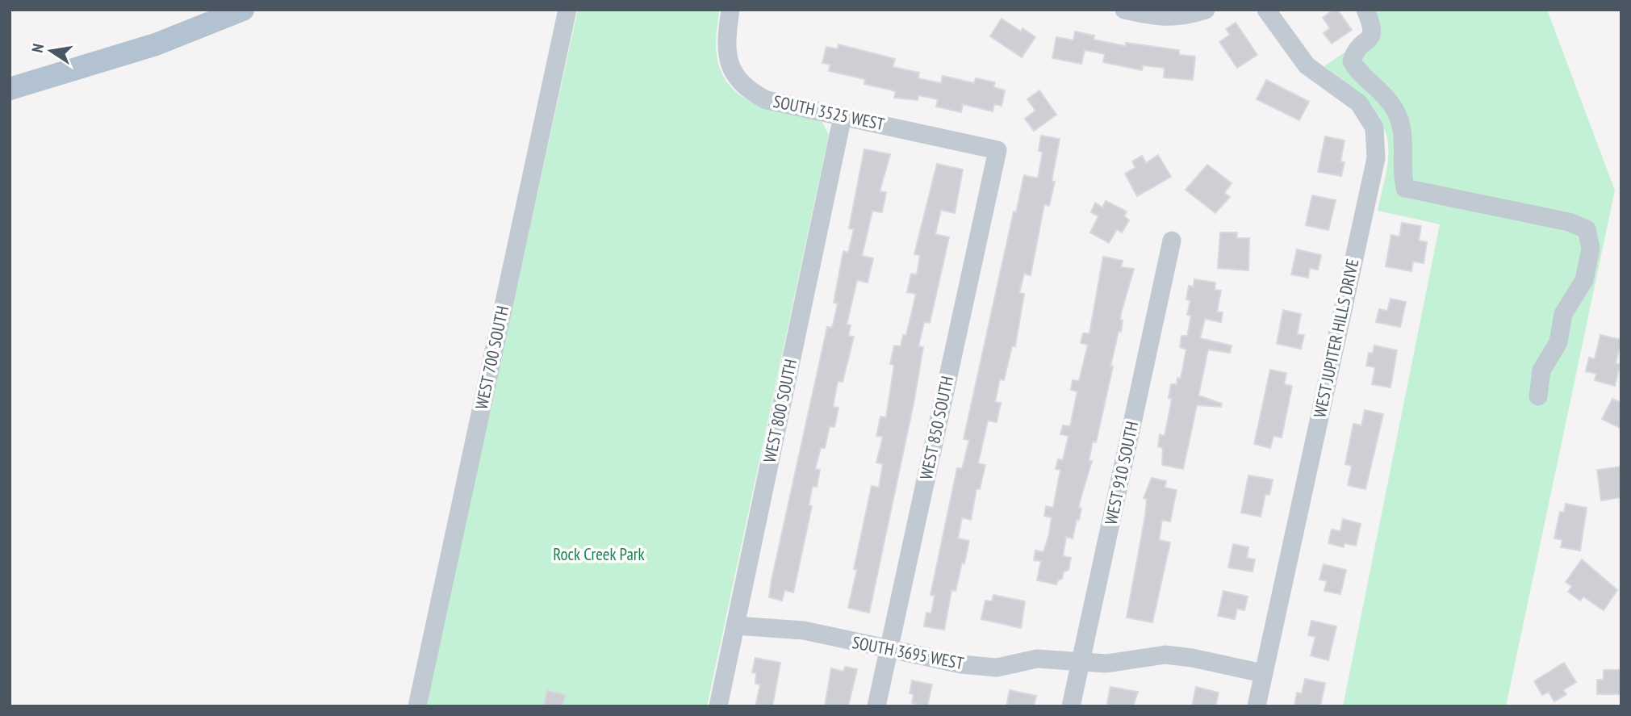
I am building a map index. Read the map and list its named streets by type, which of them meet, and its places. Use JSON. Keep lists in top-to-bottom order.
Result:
{
  "streets": {
    "street": [
      "SOUTH 3525 WEST",
      "WEST JUPITER HILLS DRIVE",
      "WEST 700 SOUTH",
      "WEST 800 SOUTH",
      "WEST 850 SOUTH",
      "WEST 910 SOUTH",
      "SOUTH 3695 WEST"
    ]
  },
  "crossings": [
    ["SOUTH 3525 WEST", "WEST 800 SOUTH"],
    ["SOUTH 3525 WEST", "WEST 850 SOUTH"],
    ["WEST JUPITER HILLS DRIVE", "SOUTH 3695 WEST"],
    ["WEST 800 SOUTH", "SOUTH 3695 WEST"],
    ["WEST 850 SOUTH", "SOUTH 3695 WEST"],
    ["WEST 910 SOUTH", "SOUTH 3695 WEST"]
  ],
  "parks": ["Rock Creek Park"],
  "north": "left"
}
